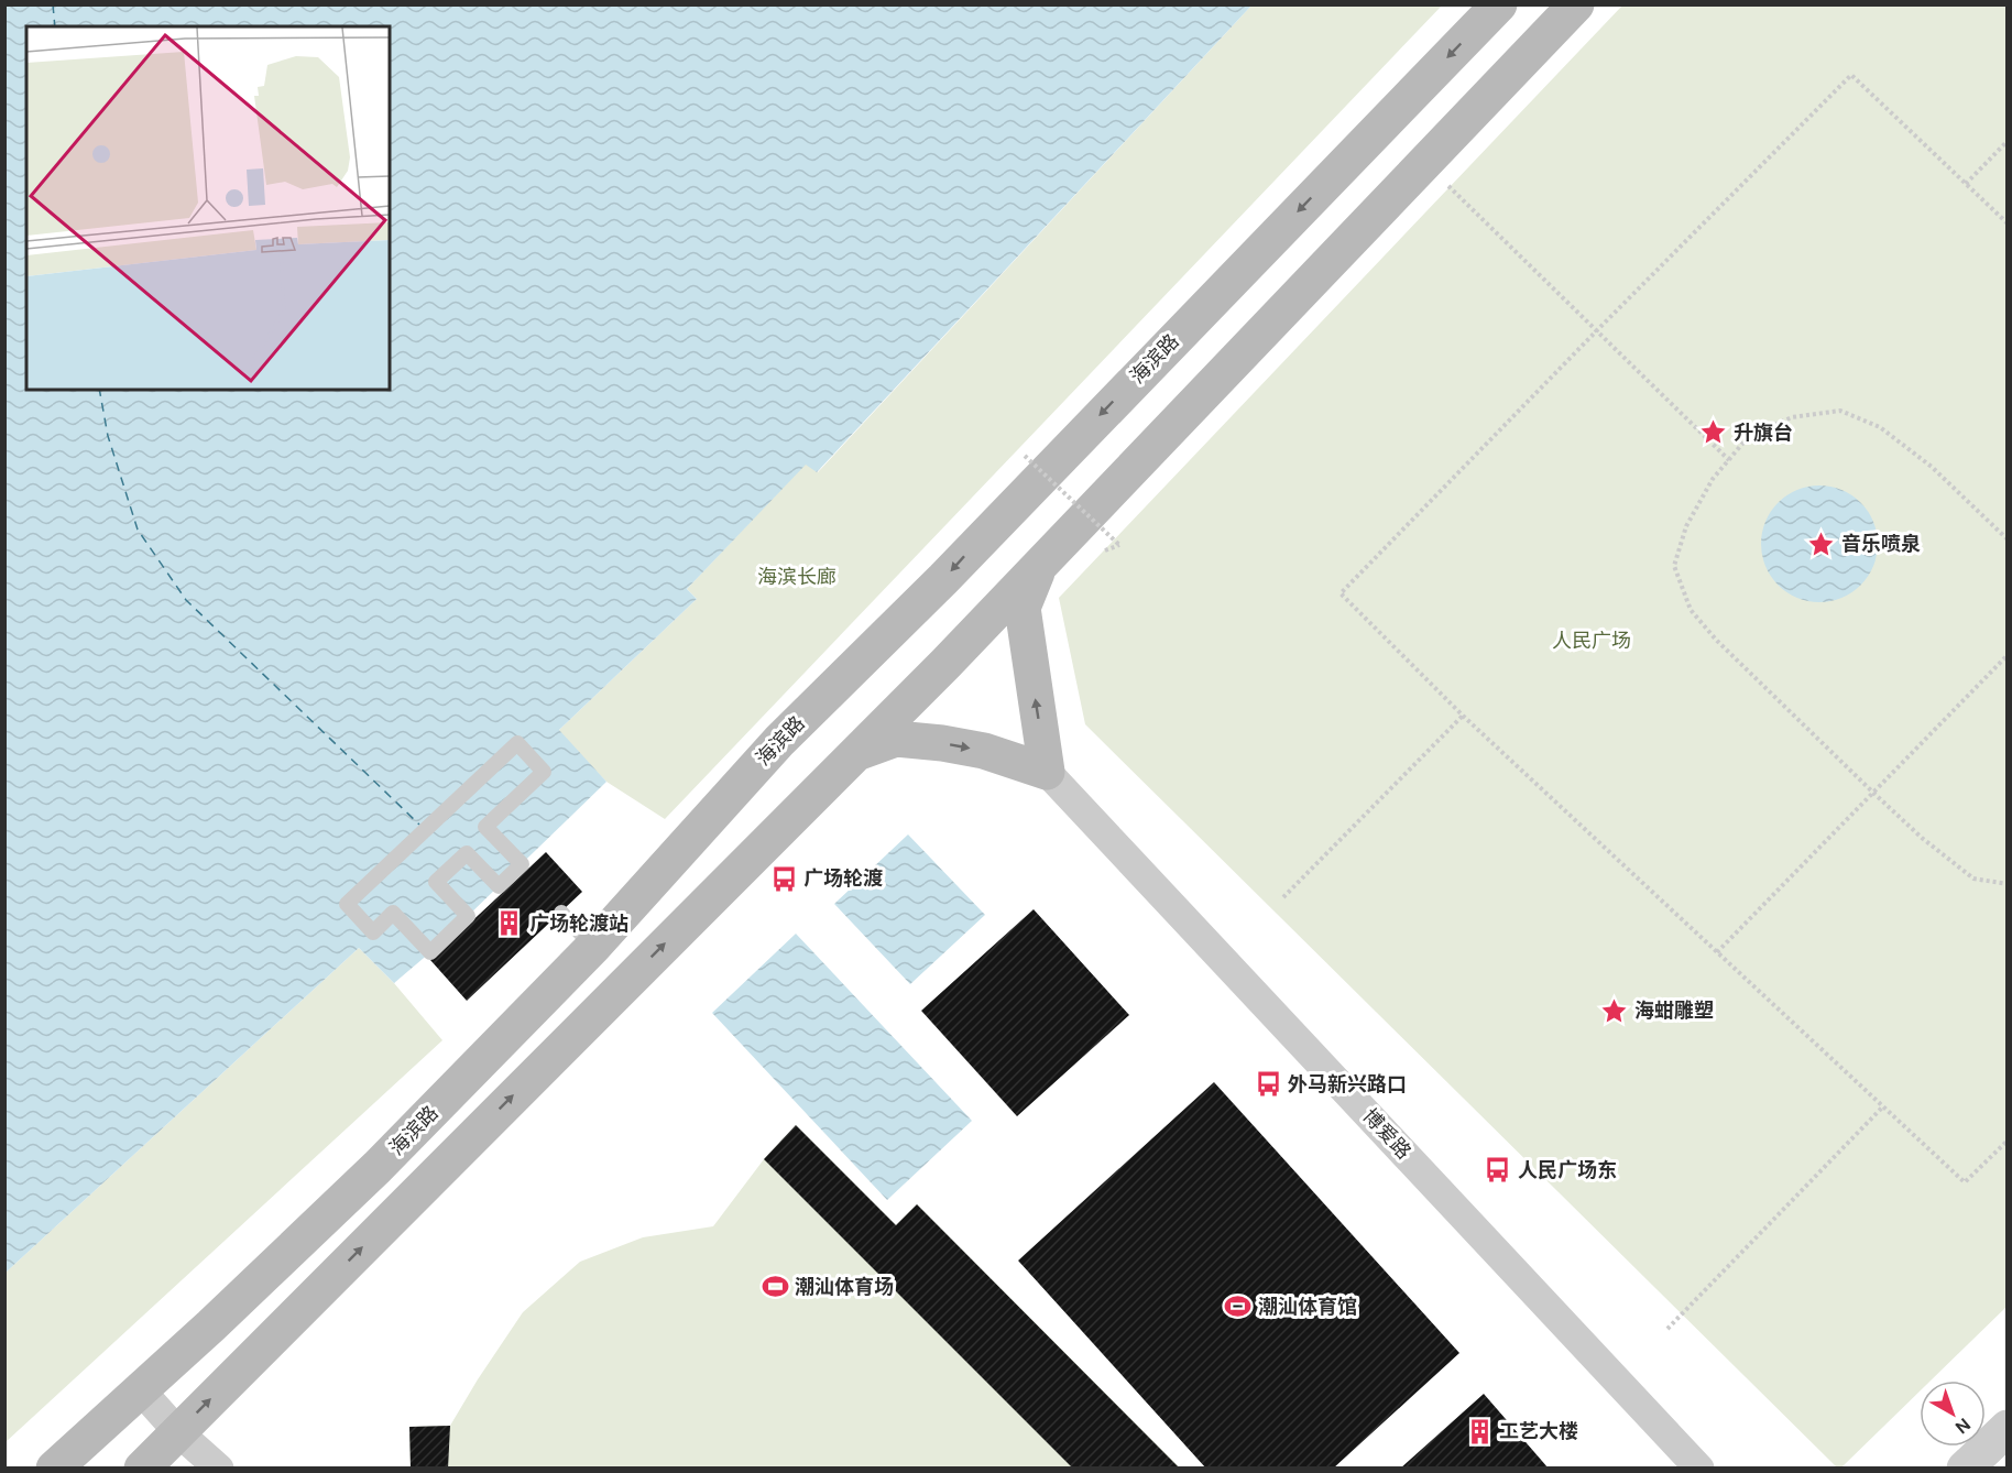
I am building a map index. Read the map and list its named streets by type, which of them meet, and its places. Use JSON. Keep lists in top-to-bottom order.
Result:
{
  "streets": {
    "main road": ["海滨路"],
    "street": ["博爱路"]
  },
  "parks": ["海滨长廊", "人民广场"],
  "places": {
    "place": ["升旗台", "音乐喷泉", "海蚶雕塑"],
    "bus stop": ["广场轮渡", "外马新兴路口", "人民广场东"],
    "building": ["广场轮渡站", "工艺大楼"],
    "sports": ["潮汕体育场", "潮汕体育馆"]
  },
  "north": "bottom right"
}
